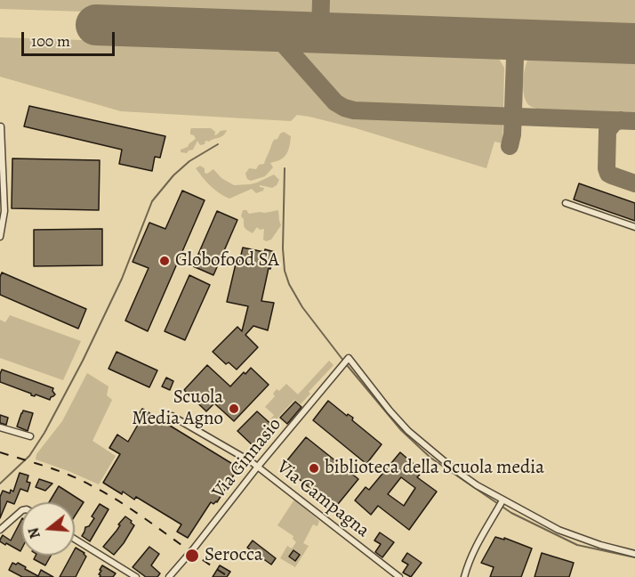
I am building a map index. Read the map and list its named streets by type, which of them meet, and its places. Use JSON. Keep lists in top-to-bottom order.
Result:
{
  "streets": {
    "street": ["Via Ginnasio", "Via Campagna"]
  },
  "crossings": [
    ["Via Ginnasio", "Via Campagna"]
  ],
  "places": [
    "Globofood SA",
    "Scuola Media Agno",
    "biblioteca della Scuola media",
    "Serocca"
  ],
  "scale_bar": "100 m",
  "north": "left"
}
